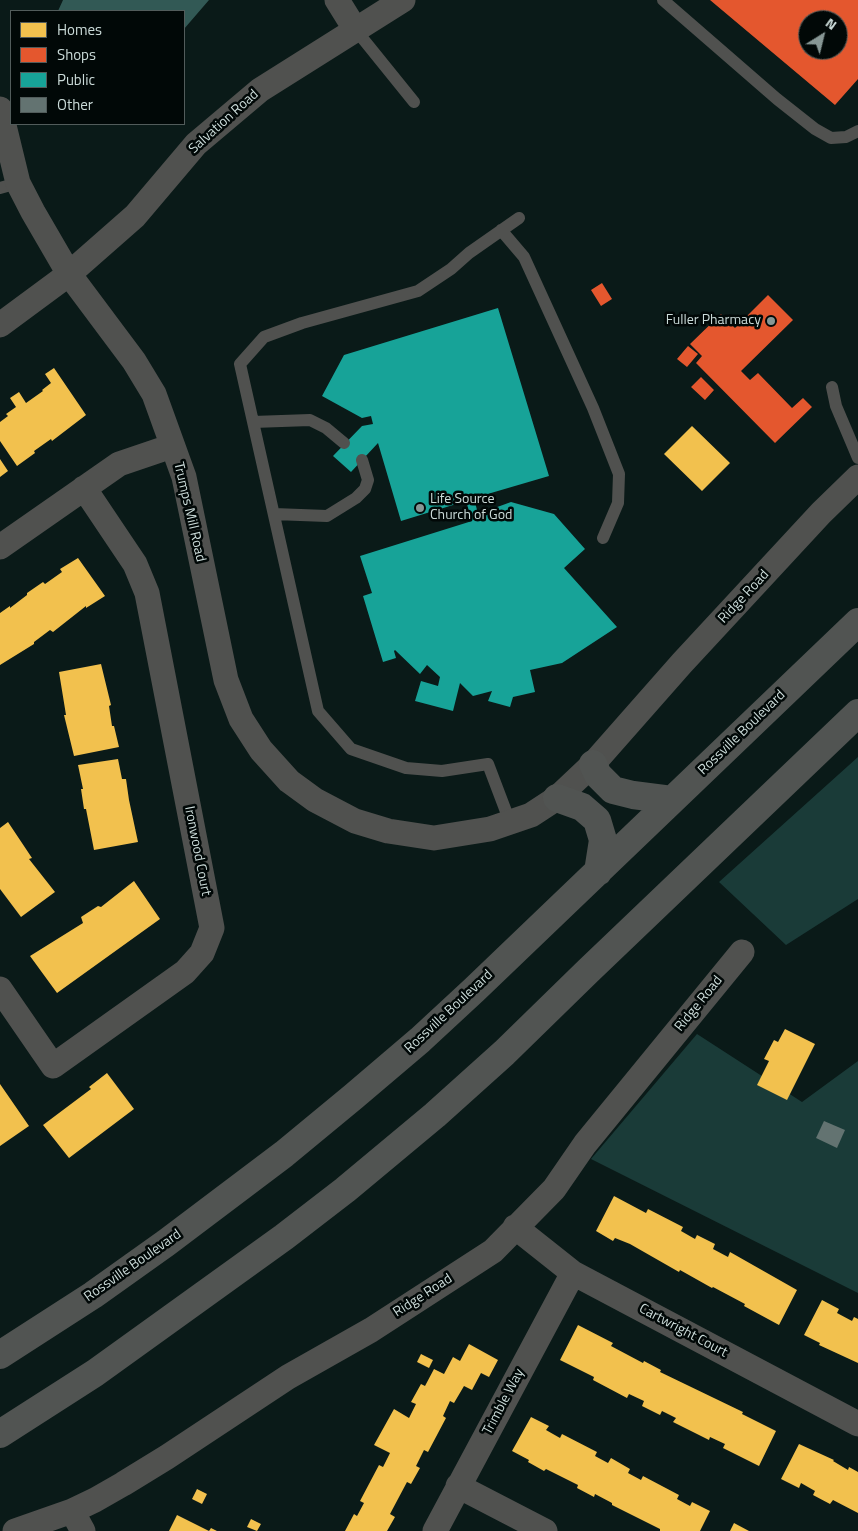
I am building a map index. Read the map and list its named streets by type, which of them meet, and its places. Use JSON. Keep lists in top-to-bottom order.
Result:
{
  "streets": {
    "main road": ["Rossville Boulevard"],
    "street": [
      "Salvation Road",
      "Trumps Mill Road",
      "Ridge Road",
      "Ironwood Court",
      "Cartwright Court",
      "Trimble Way"
    ]
  },
  "crossings": [
    ["Salvation Road", "Trumps Mill Road"],
    ["Trumps Mill Road", "Ridge Road"],
    ["Ridge Road", "Cartwright Court"],
    ["Cartwright Court", "Trimble Way"]
  ],
  "places": ["Fuller Pharmacy", "Life Source Church of God"],
  "legend": [
    "Homes",
    "Shops",
    "Public",
    "Other"
  ],
  "north": "top right"
}
